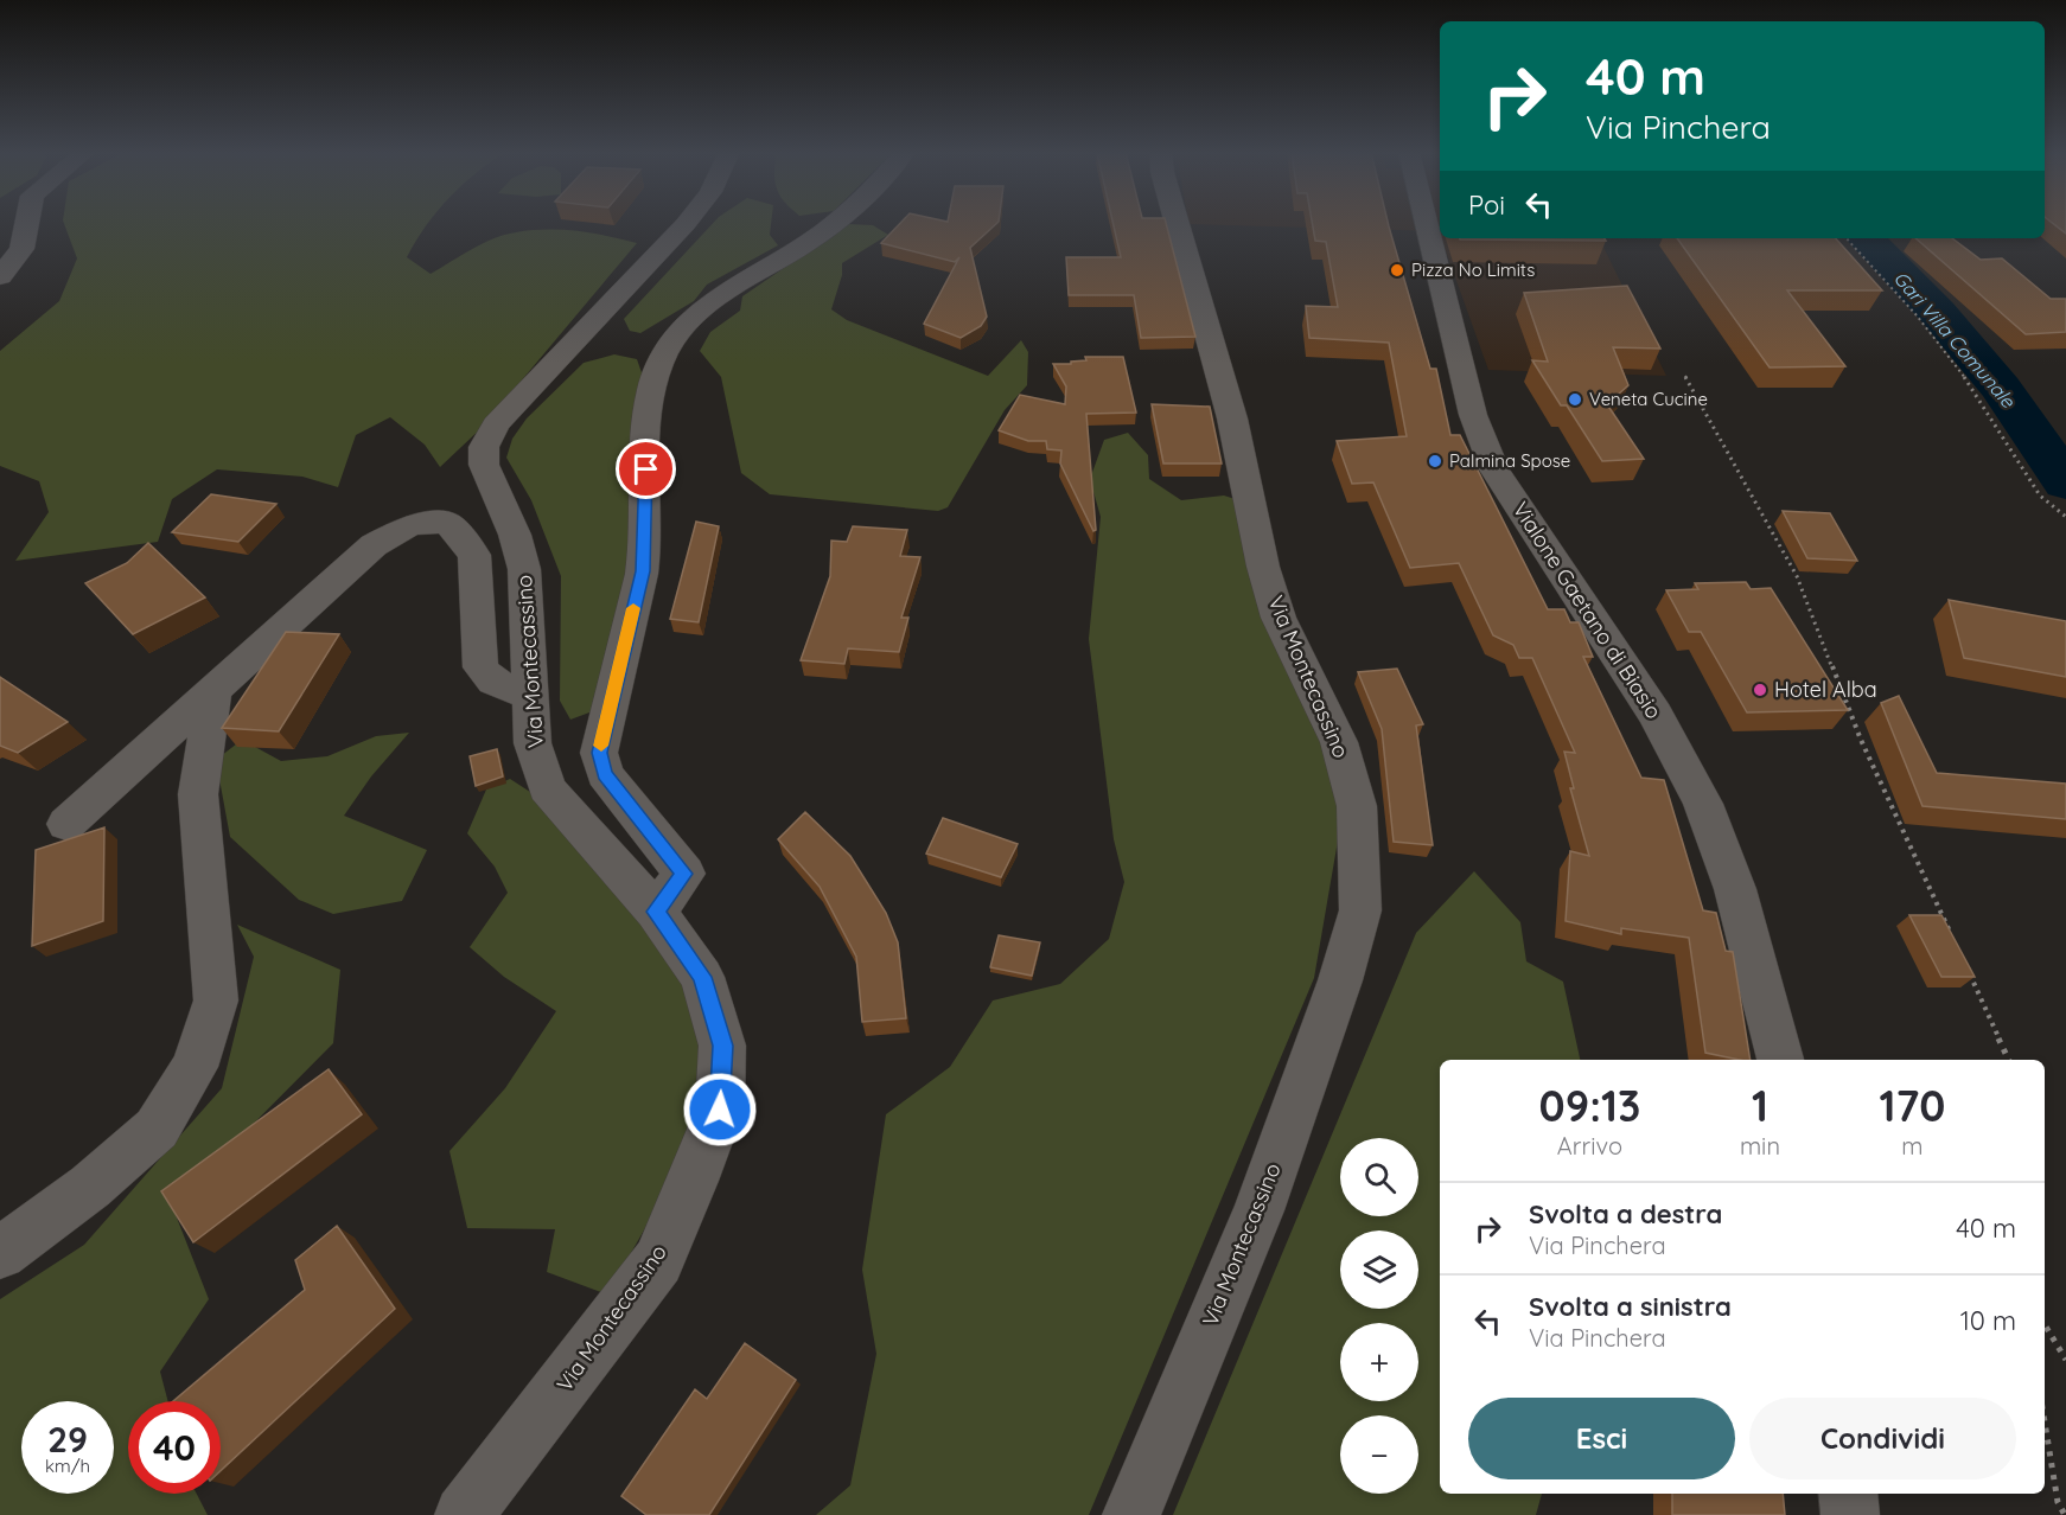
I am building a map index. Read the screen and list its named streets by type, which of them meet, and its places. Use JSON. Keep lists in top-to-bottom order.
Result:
{
  "streets": {
    "street": ["Vialone Gaetano di Biasio", "Via Montecassino"]
  },
  "water": ["Gari Villa Comunale"],
  "places": [
    "Pizza No Limits",
    "Veneta Cucine",
    "Palmina Spose",
    "Hotel Alba"
  ],
  "page": {
    "turn": ["40 m", "Via Pinchera"],
    "then": "Poi",
    "eta": [
      "09:13",
      "Arrivo",
      "1",
      "min",
      "170",
      "m"
    ],
    "map_buttons": ["+", "−"],
    "list": [
      {
        "name": "Svolta a destra",
        "note": "Via Pinchera",
        "value": "40 m"
      },
      {
        "name": "Svolta a sinistra",
        "note": "Via Pinchera",
        "value": "10 m"
      }
    ],
    "buttons": ["Esci", "Condividi"],
    "speed": "29 km/h",
    "limit": "40"
  }
}
